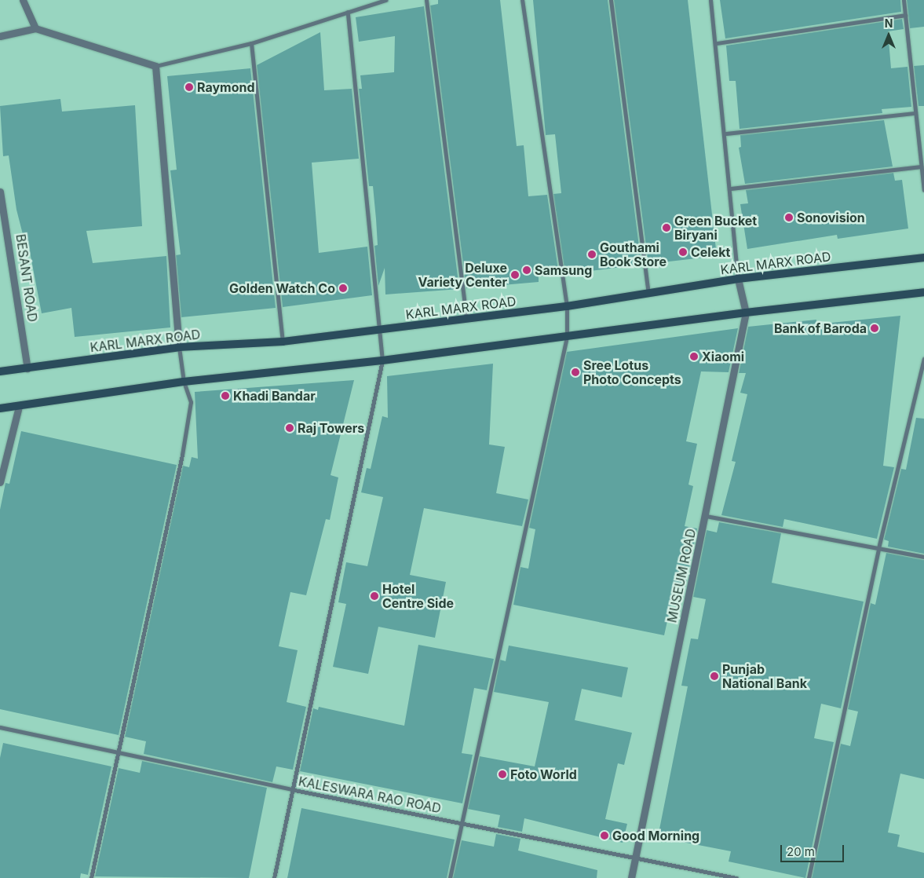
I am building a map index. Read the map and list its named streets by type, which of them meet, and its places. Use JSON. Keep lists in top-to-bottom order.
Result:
{
  "streets": {
    "main road": ["KARL MARX ROAD"],
    "street": ["BESANT ROAD", "MUSEUM ROAD", "KALESWARA RAO ROAD"]
  },
  "crossings": [
    ["KARL MARX ROAD", "BESANT ROAD"],
    ["KARL MARX ROAD", "MUSEUM ROAD"],
    ["MUSEUM ROAD", "KALESWARA RAO ROAD"]
  ],
  "places": [
    "Raymond",
    "Sonovision",
    "Green Bucket Biryani",
    "Celekt",
    "Gouthami Book Store",
    "Samsung",
    "Deluxe Variety Center",
    "Golden Watch Co",
    "Bank of Baroda",
    "Xiaomi",
    "Sree Lotus Photo Concepts",
    "Khadi Bandar",
    "Raj Towers",
    "Hotel Centre Side",
    "Punjab National Bank",
    "Foto World",
    "Good Morning"
  ],
  "scale_bar": "20 m",
  "north": "top"
}
